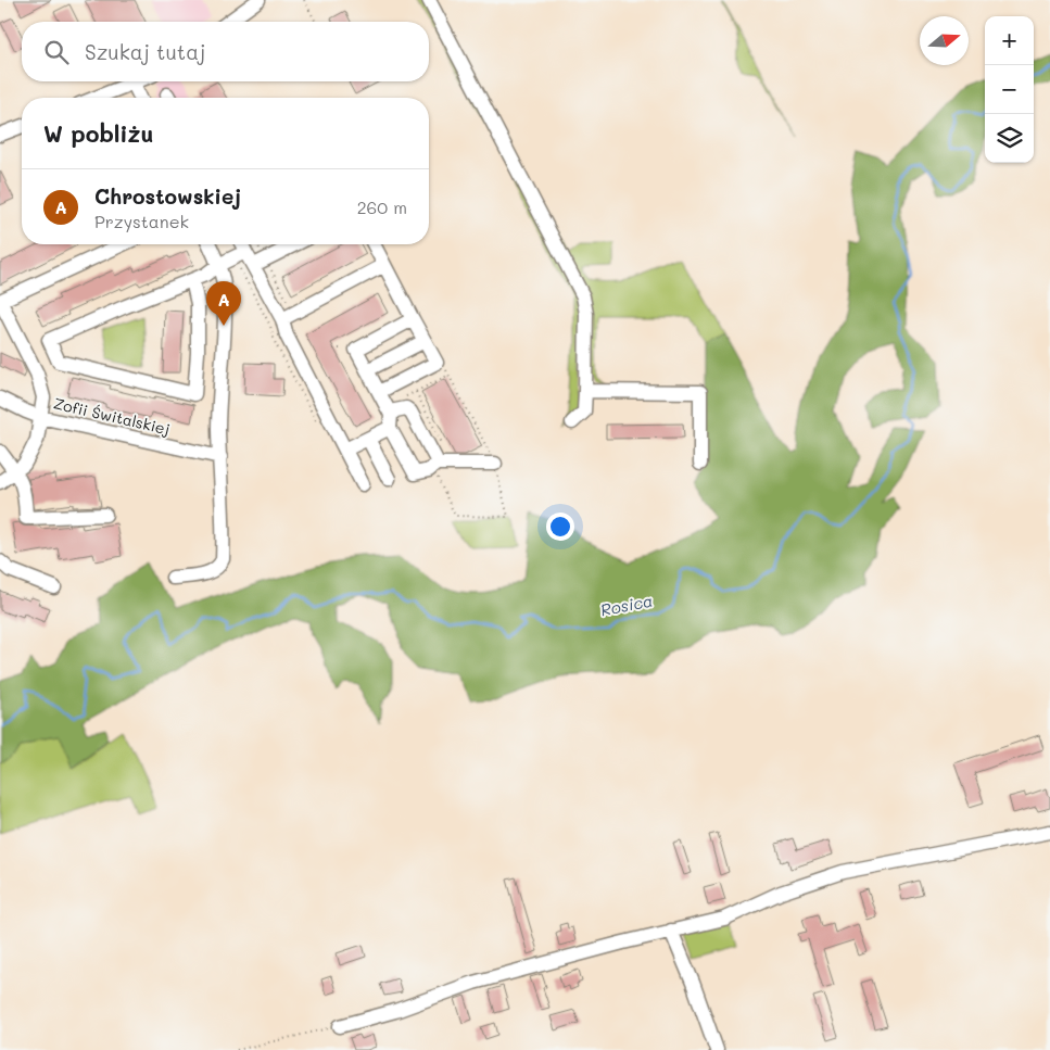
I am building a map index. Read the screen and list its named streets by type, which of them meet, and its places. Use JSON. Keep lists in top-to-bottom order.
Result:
{
  "streets": {
    "street": ["Zofii Świtalskiej"]
  },
  "water": ["Rosica"],
  "north": "right",
  "page": {
    "map_buttons": ["+", "−"],
    "search": "Szukaj tutaj",
    "heading": "W pobliżu",
    "list": [
      {
        "mark": "A",
        "name": "Chrostowskiej",
        "note": "Przystanek",
        "value": "260 m"
      }
    ],
    "pins": "A"
  }
}
